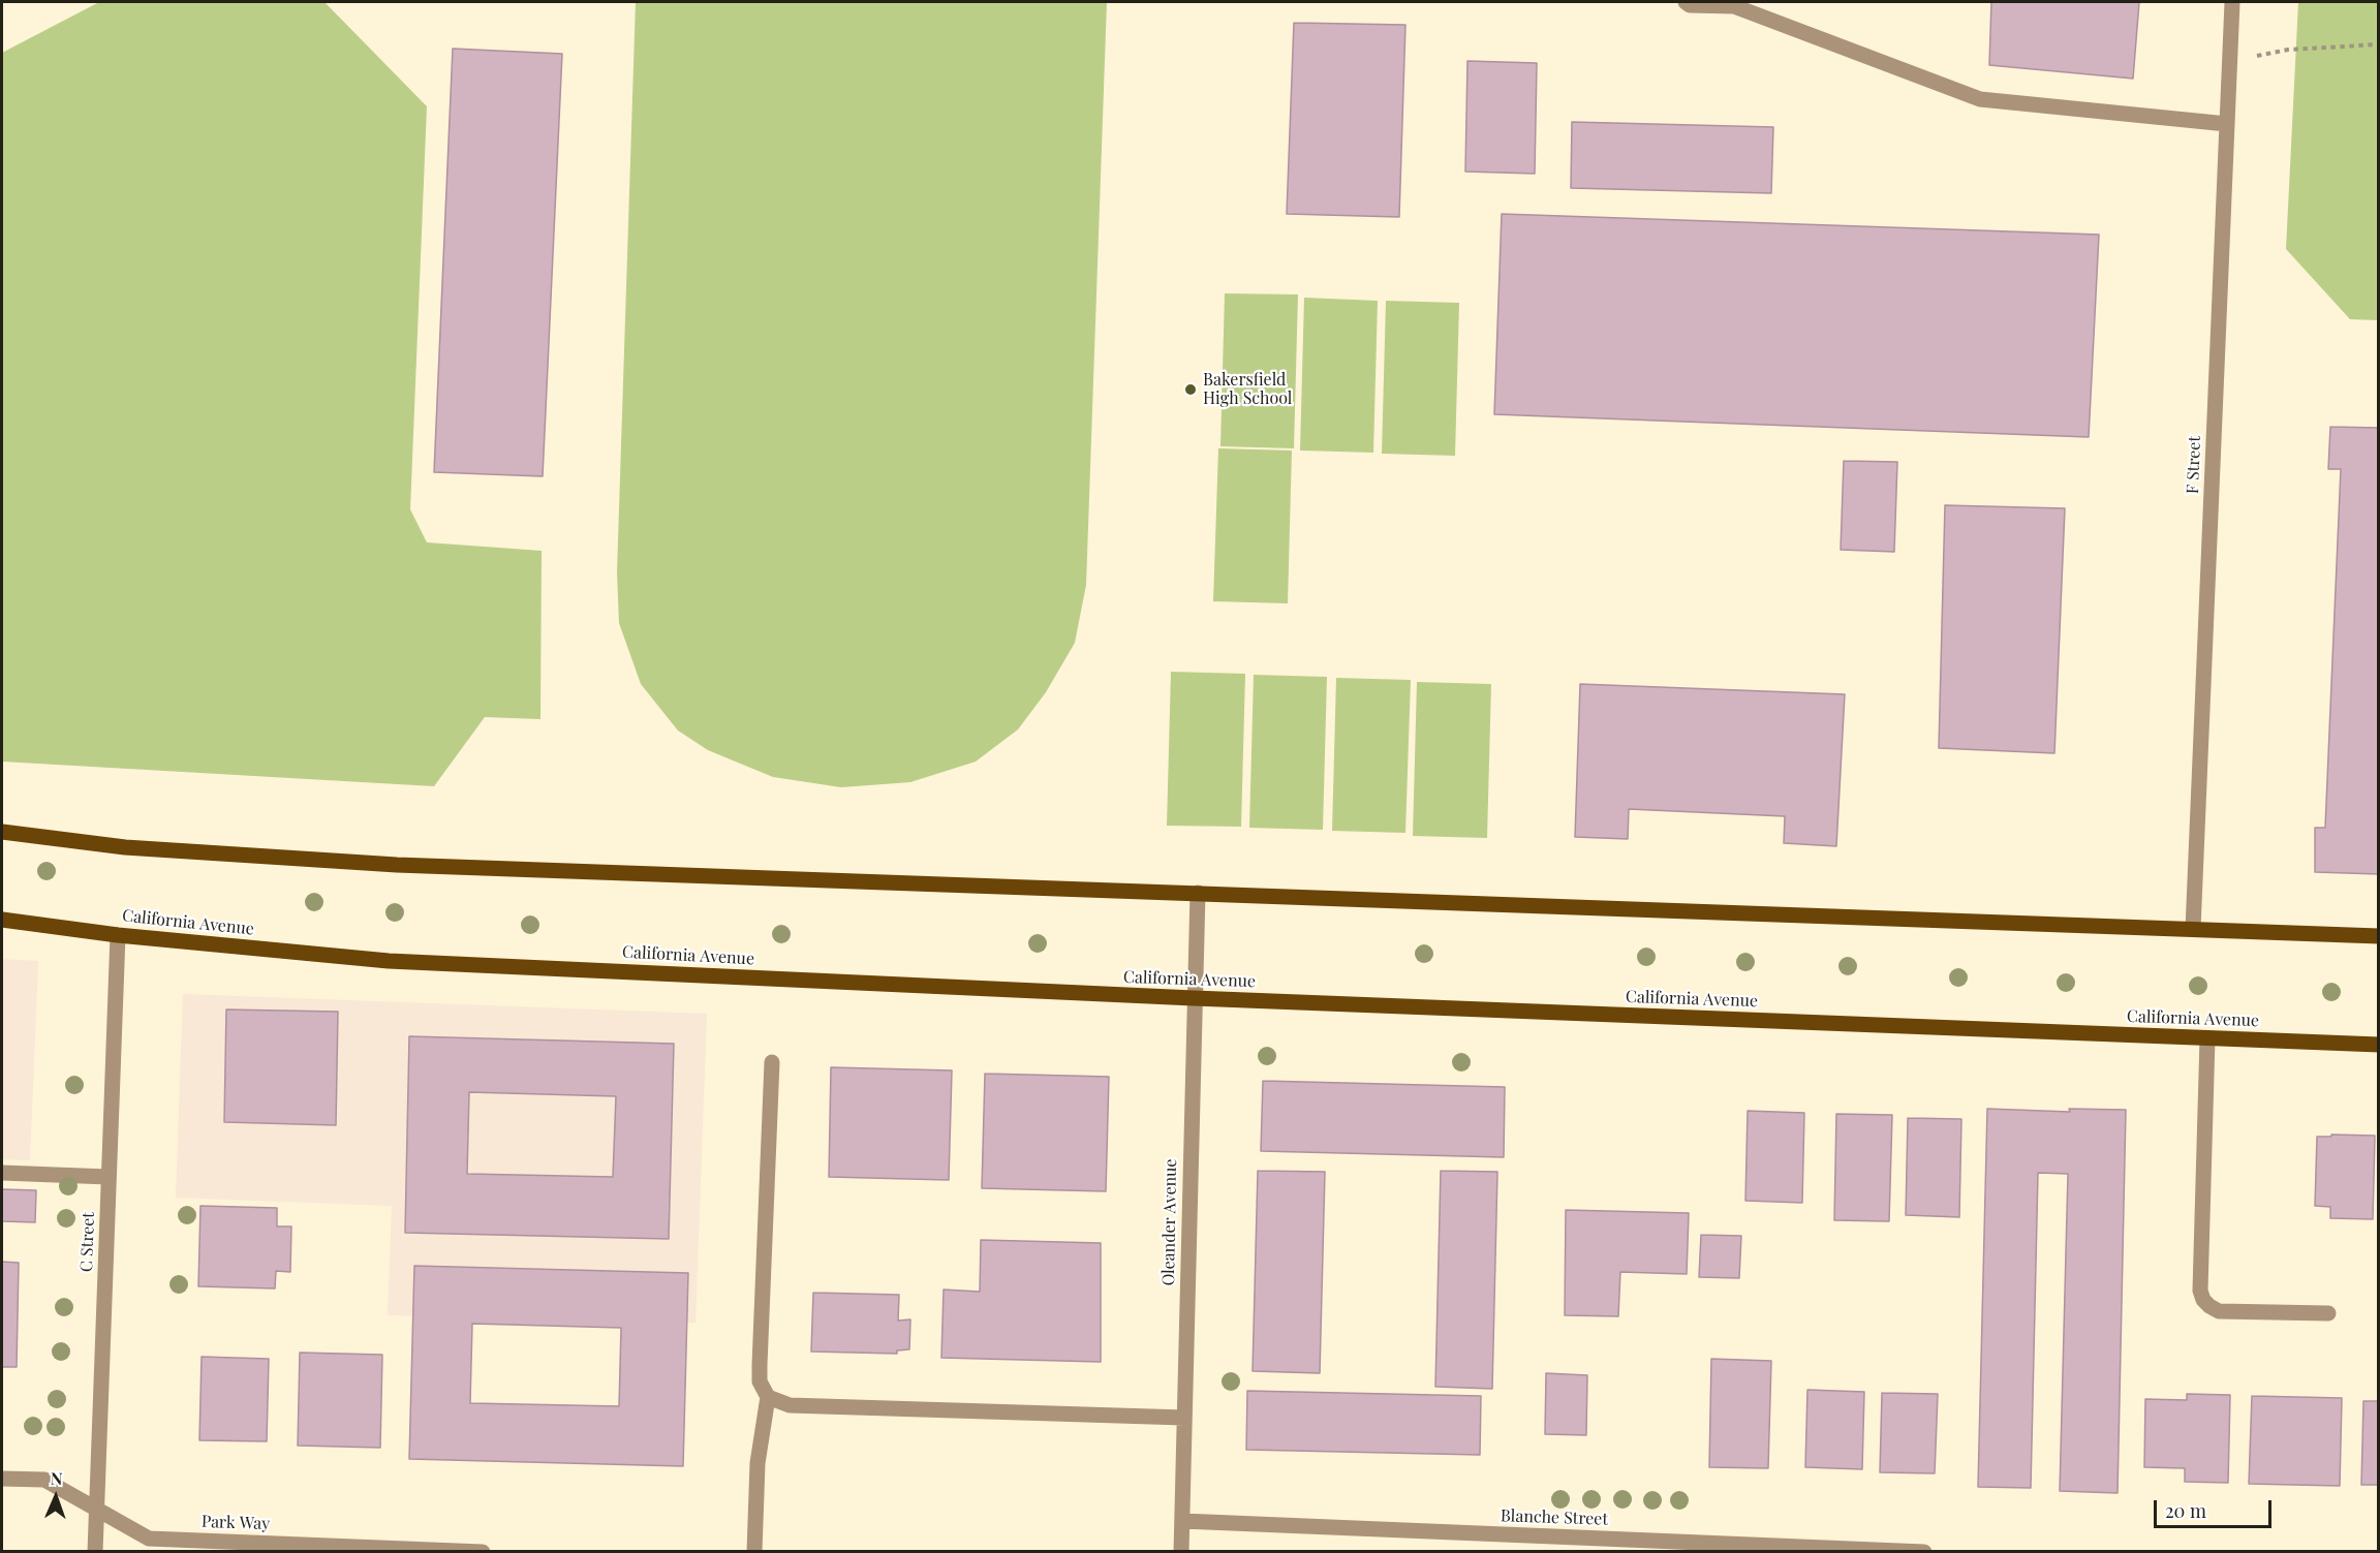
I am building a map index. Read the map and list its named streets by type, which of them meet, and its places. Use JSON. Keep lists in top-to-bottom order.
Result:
{
  "streets": {
    "main road": ["California Avenue"],
    "street": [
      "F Street",
      "Oleander Avenue",
      "C Street",
      "Blanche Street",
      "Park Way"
    ]
  },
  "crossings": [
    ["California Avenue", "Oleander Avenue"],
    ["California Avenue", "C Street"],
    ["Oleander Avenue", "Blanche Street"],
    ["C Street", "Park Way"]
  ],
  "places": ["Bakersfield High School"],
  "scale_bar": "20 m",
  "north": "top"
}
